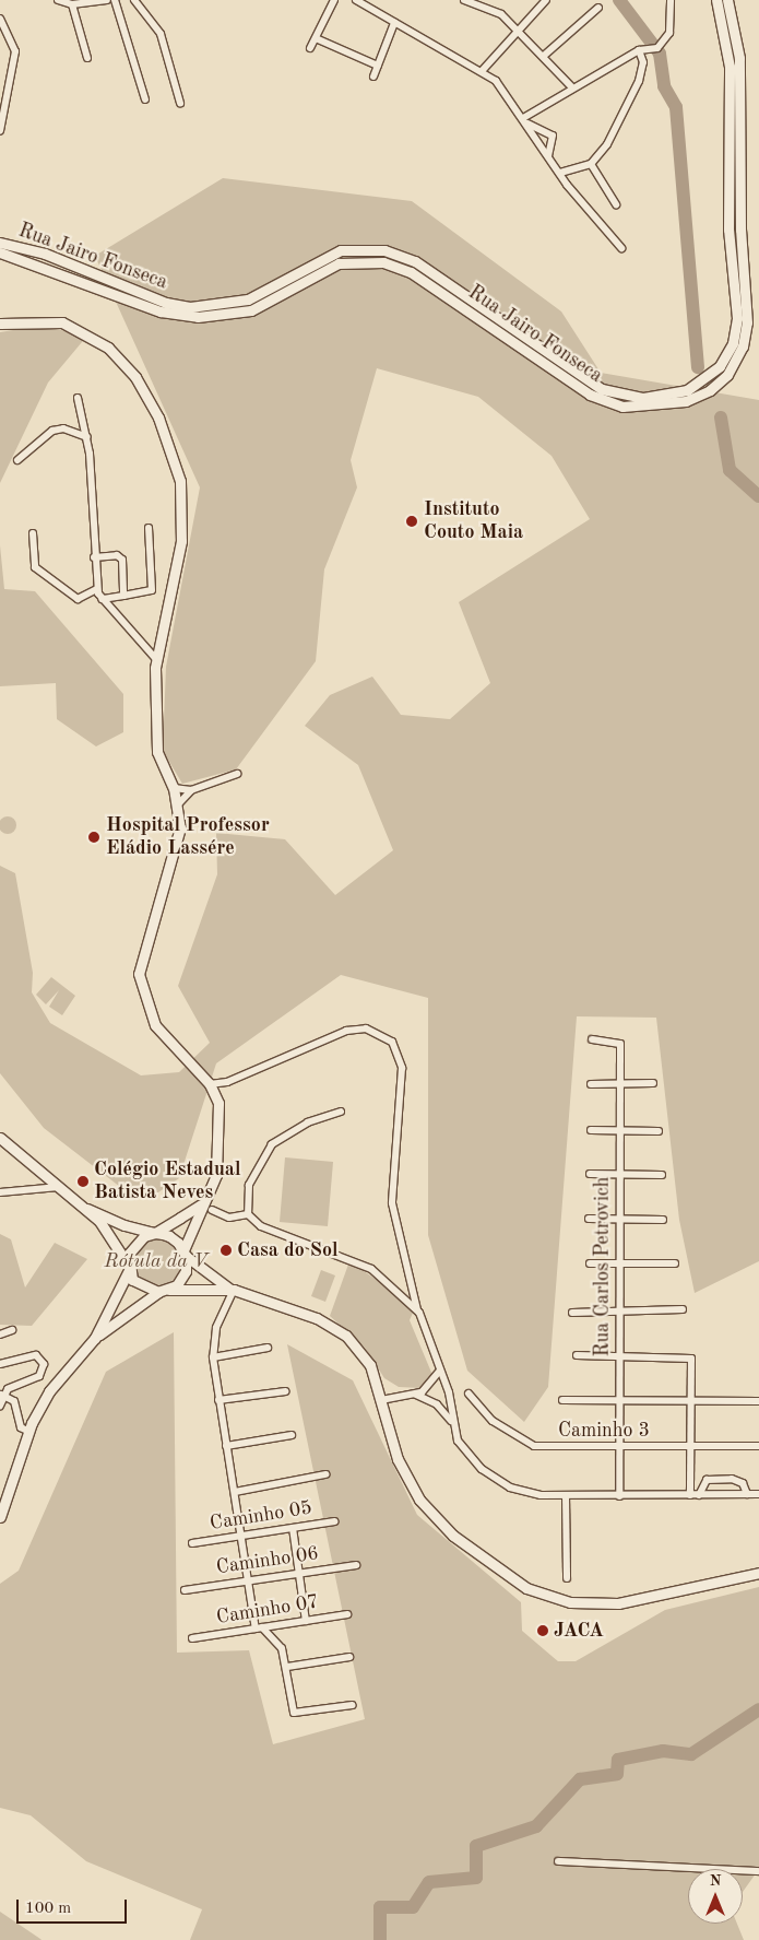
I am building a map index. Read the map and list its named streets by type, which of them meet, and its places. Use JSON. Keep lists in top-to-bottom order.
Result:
{
  "streets": {
    "main road": ["Rua Jairo Fonseca"],
    "street": [
      "Rua Carlos Petrovich",
      "Caminho 3",
      "Caminho 05",
      "Caminho 06",
      "Caminho 07"
    ]
  },
  "crossings": [
    ["Rua Carlos Petrovich", "Caminho 3"]
  ],
  "parks": ["Rótula da V"],
  "places": [
    "Instituto Couto Maia",
    "Hospital Professor Eládio Lassére",
    "Colégio Estadual Batista Neves",
    "Casa do Sol",
    "JACA"
  ],
  "scale_bar": "100 m",
  "north": "top"
}
